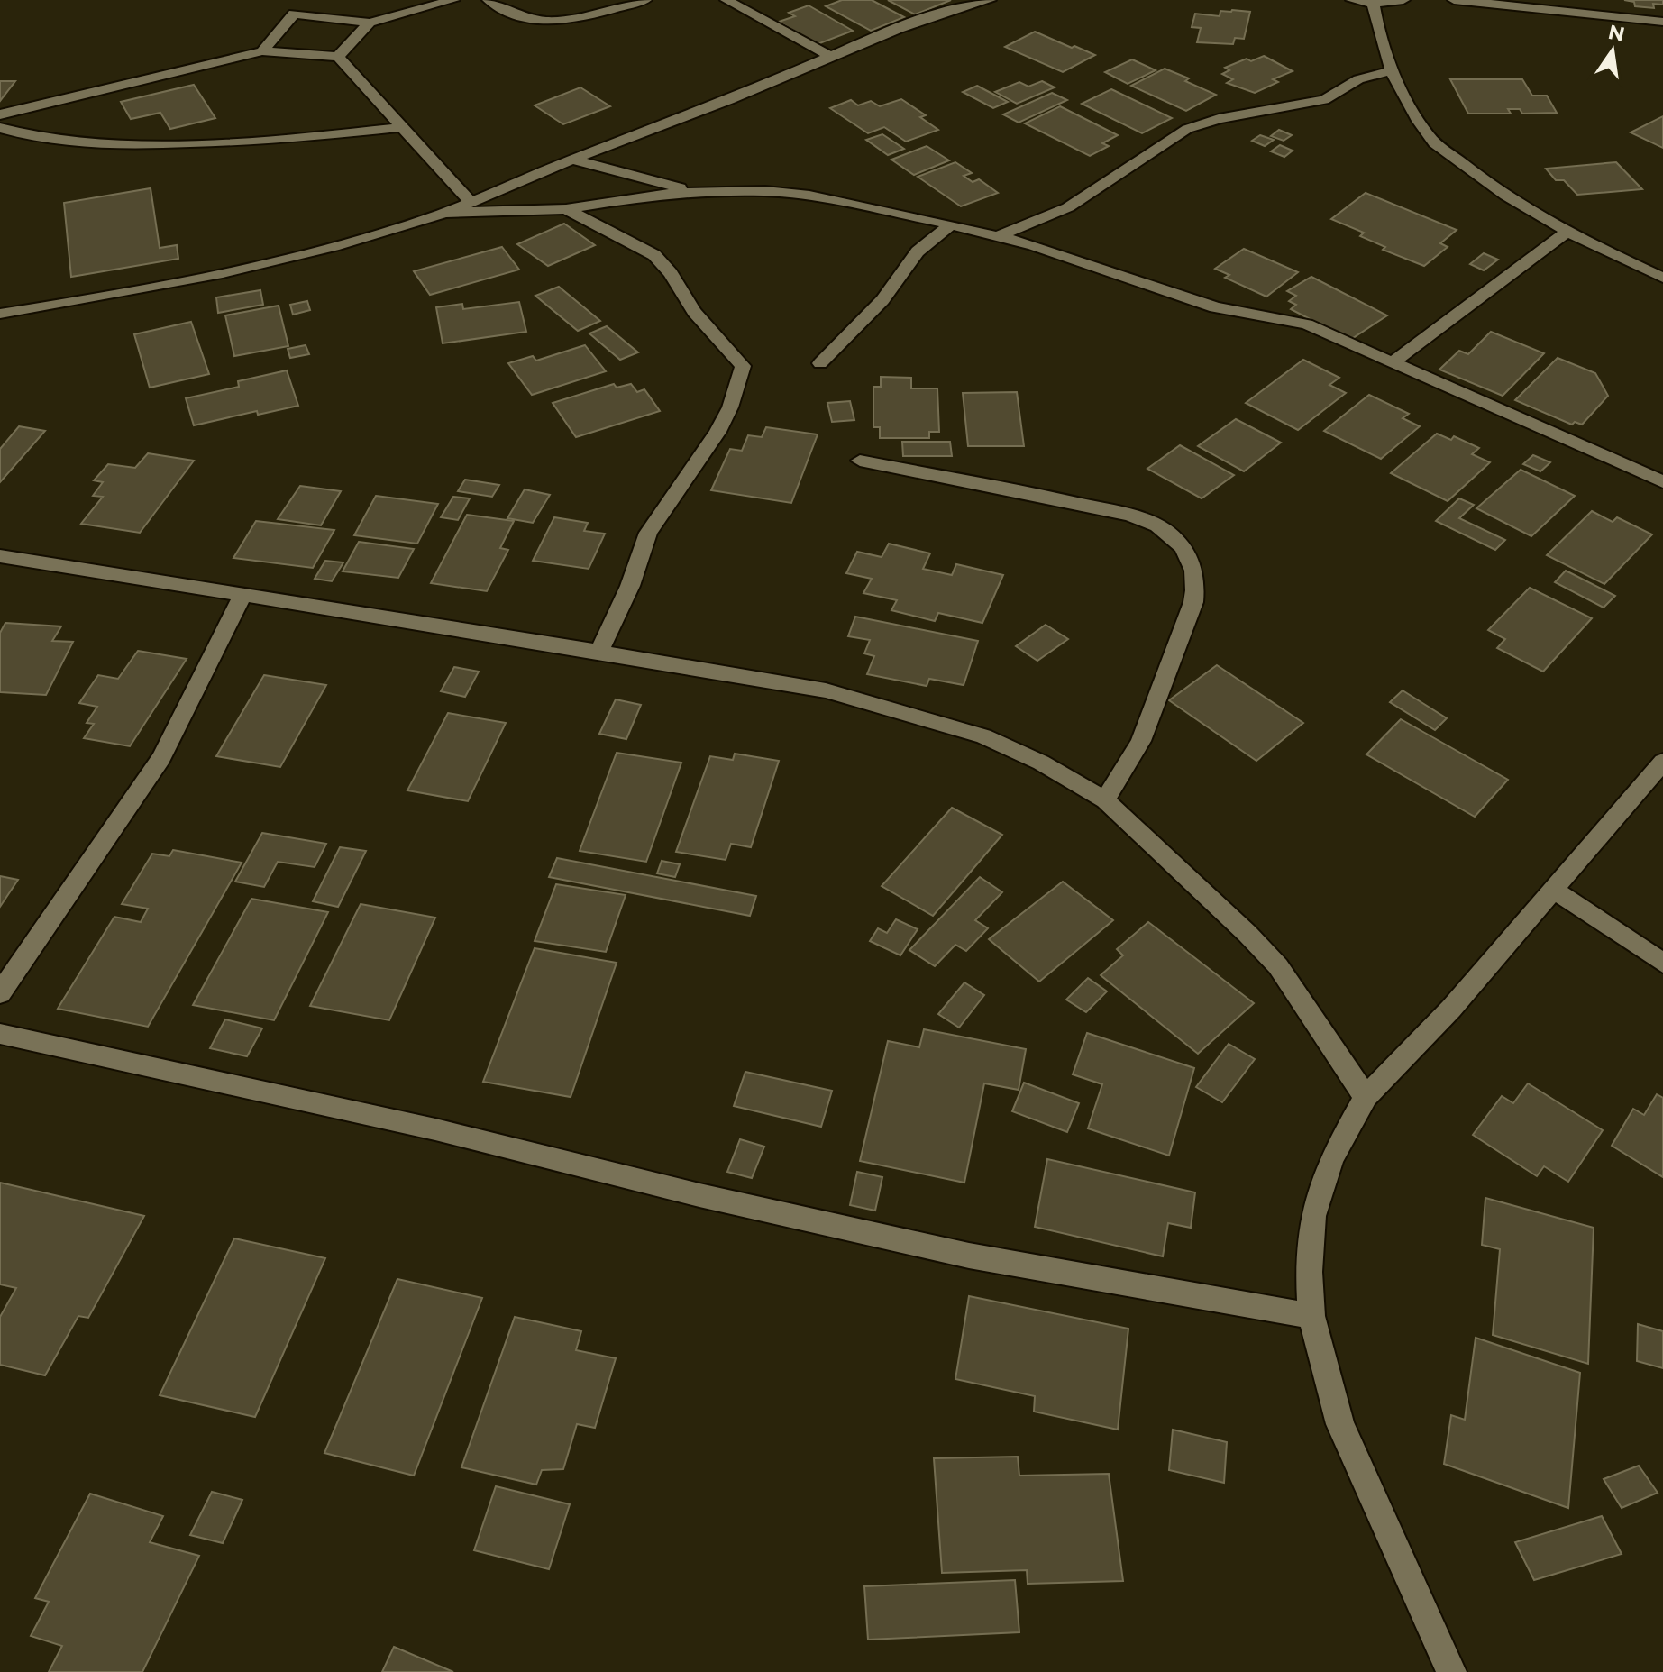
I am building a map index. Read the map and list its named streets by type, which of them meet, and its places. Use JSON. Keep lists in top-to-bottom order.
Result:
{
  "north": "top"
}
